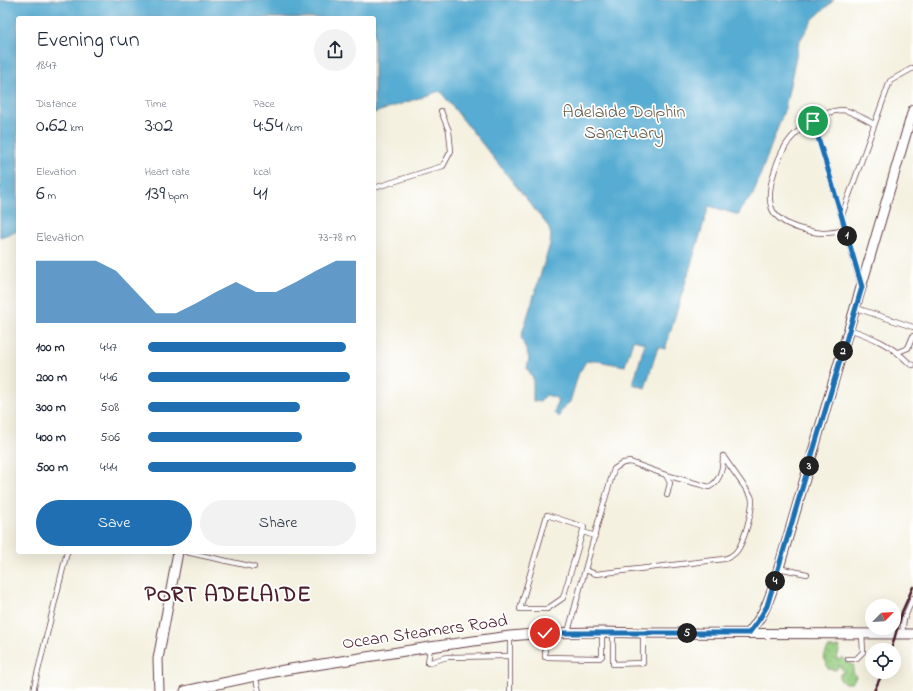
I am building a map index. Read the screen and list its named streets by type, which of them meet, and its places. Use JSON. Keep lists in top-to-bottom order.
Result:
{
  "streets": {
    "street": ["Ocean Steamers Road"]
  },
  "districts": ["PORT ADELAIDE"],
  "parks": ["Adelaide Dolphin Sanctuary"],
  "north": "top right",
  "page": {
    "heading": ["Evening run", "18:47"],
    "stats": [
      ["Distance", "0.62 km"],
      ["Time", "3:02"],
      ["Pace", "4:54 /km"],
      ["Elevation", "6 m"],
      ["Heart rate", "139 bpm"],
      ["kcal", "41"]
    ],
    "chart": ["Elevation", "73–78 m"],
    "pins": [
      "1",
      "2",
      "3",
      "4",
      "5"
    ],
    "list": [
      {
        "name": "100 m",
        "note": "4:47"
      },
      {
        "name": "200 m",
        "note": "4:46"
      },
      {
        "name": "300 m",
        "note": "5:08"
      },
      {
        "name": "400 m",
        "note": "5:06"
      },
      {
        "name": "500 m",
        "note": "4:44"
      }
    ],
    "buttons": ["Save", "Share"]
  }
}
